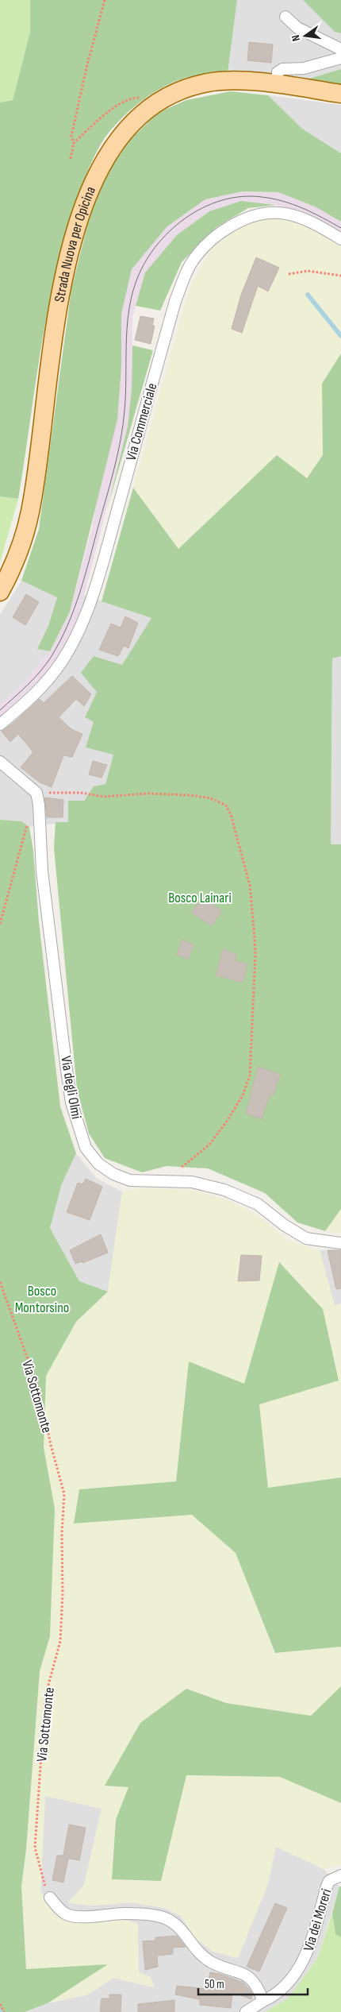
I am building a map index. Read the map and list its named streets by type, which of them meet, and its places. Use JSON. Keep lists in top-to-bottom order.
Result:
{
  "streets": {
    "main road": ["Strada Nuova per Opicina"],
    "street": ["Via Commerciale", "Via degli Olmi", "Via dei Moreri"],
    "path": ["Via Sottomonte"]
  },
  "parks": ["Bosco Lainari", "Bosco Montorsino"],
  "scale_bar": "50 m",
  "north": "left"
}
